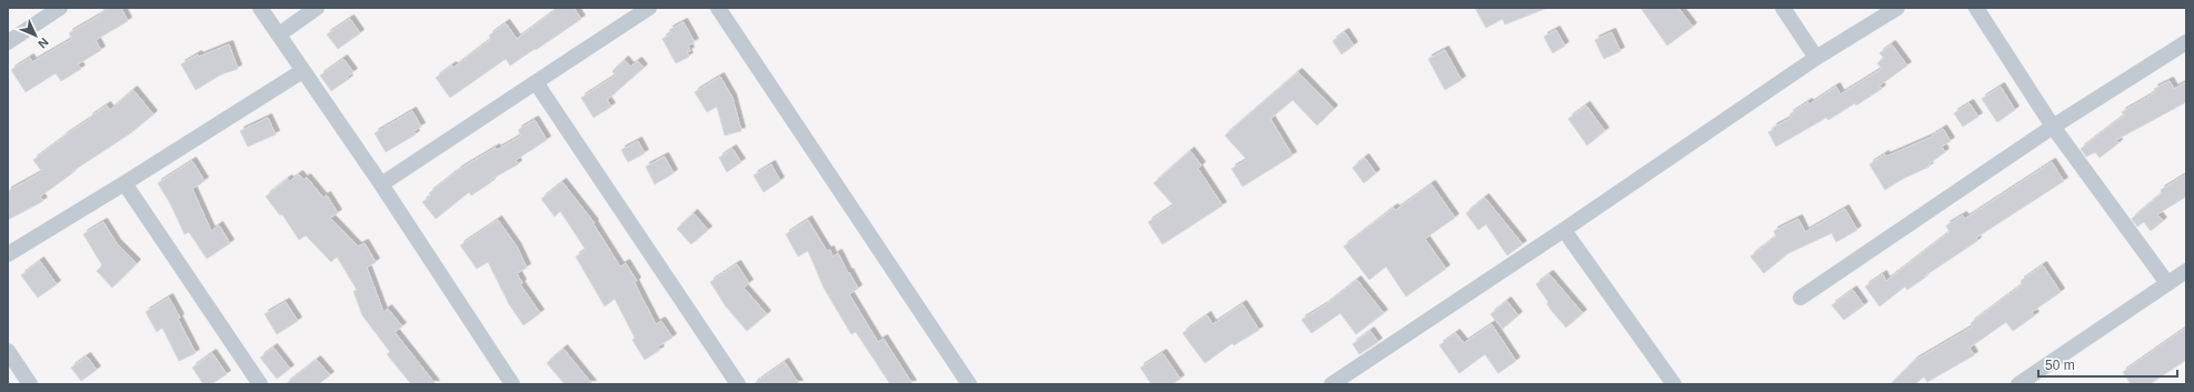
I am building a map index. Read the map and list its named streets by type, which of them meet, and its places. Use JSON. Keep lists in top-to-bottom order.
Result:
{
  "scale_bar": "50 m",
  "north": "bottom right"
}
